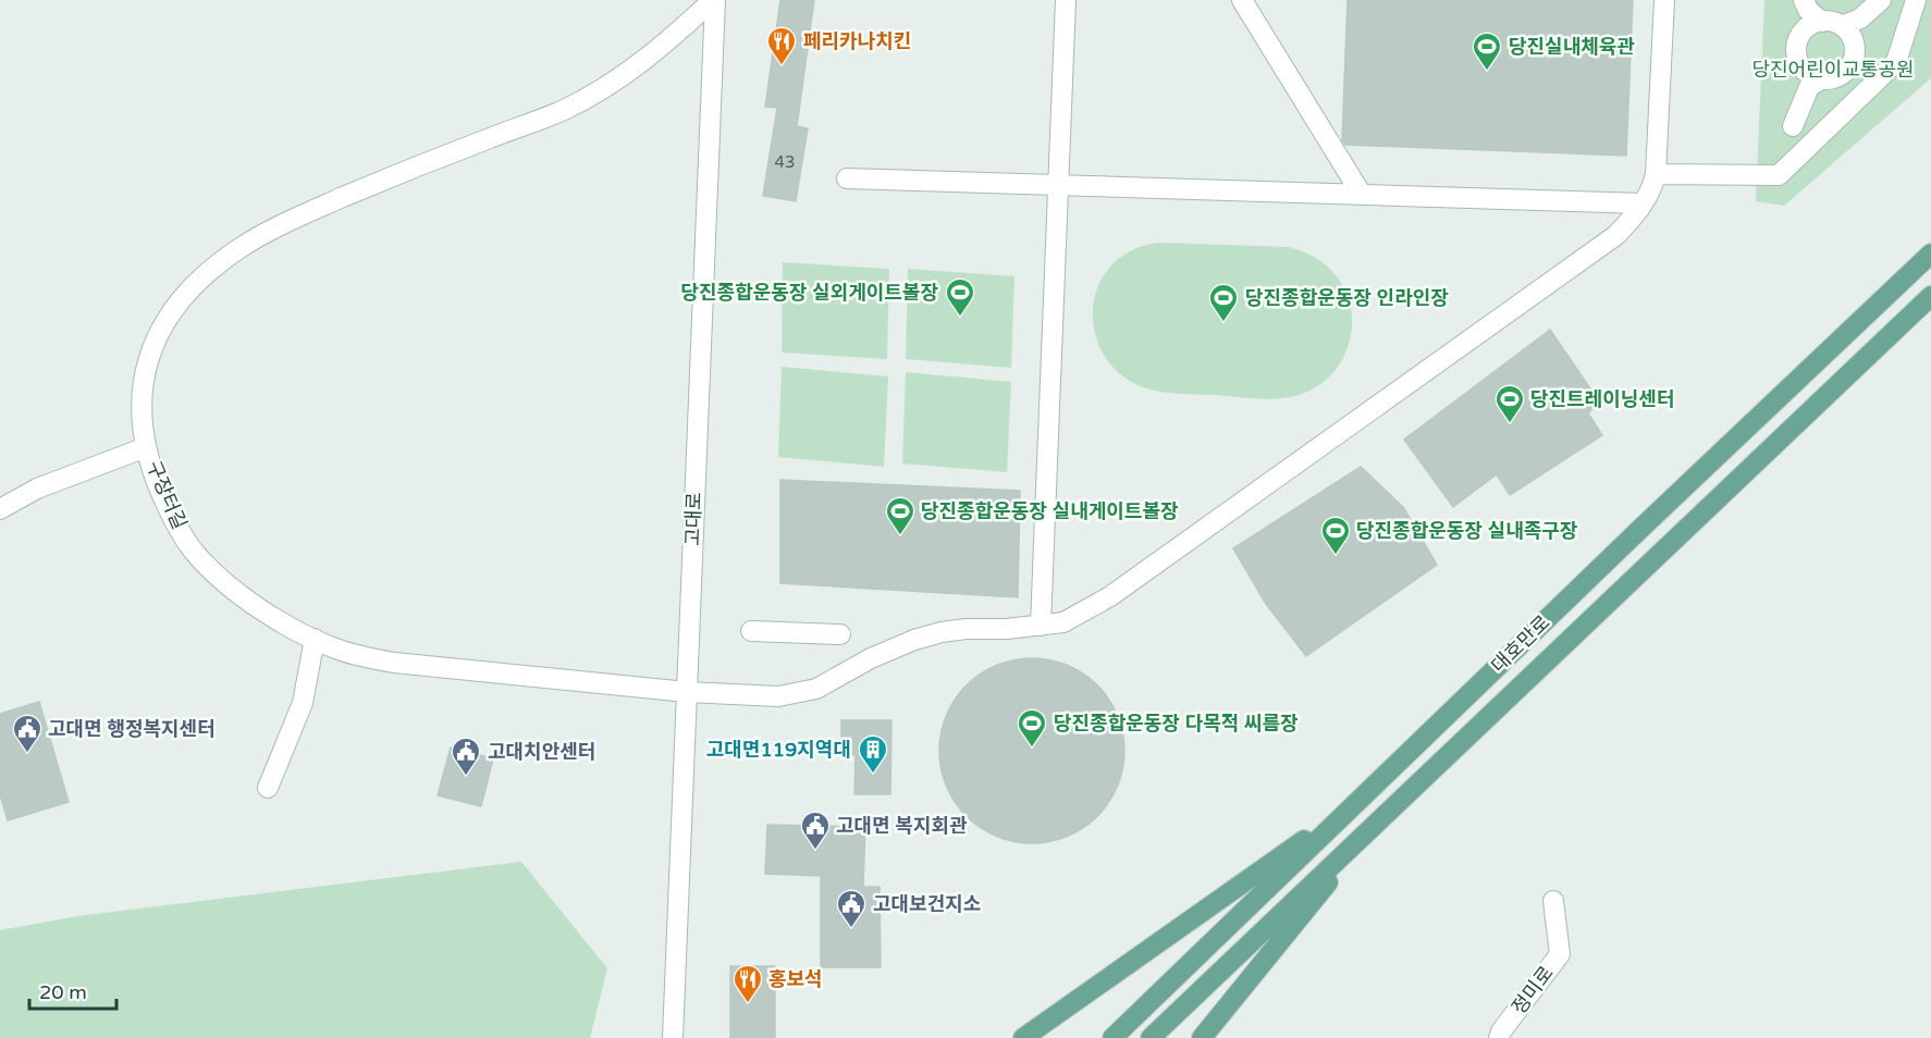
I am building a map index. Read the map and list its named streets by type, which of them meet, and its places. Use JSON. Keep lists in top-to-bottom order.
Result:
{
  "streets": {
    "main road": ["대호만로"],
    "street": ["구장터길", "고대로", "정미로"]
  },
  "crossings": [
    ["구장터길", "고대로"]
  ],
  "parks": ["당진어린이교통공원"],
  "places": {
    "restaurant": ["페리카나치킨", "홍보석"],
    "sports": [
      "당진실내체육관",
      "당진종합운동장 실외게이트볼장",
      "당진종합운동장 인라인장",
      "당진트레이닝센터",
      "당진종합운동장 실내게이트볼장",
      "당진종합운동장 실내족구장",
      "당진종합운동장 다목적 씨름장"
    ],
    "public building": [
      "고대면 행정복지센터",
      "고대치안센터",
      "고대면 복지회관",
      "고대보건지소"
    ],
    "building": ["고대면119지역대"]
  },
  "house_numbers": ["43"],
  "scale_bar": "20 m"
}
